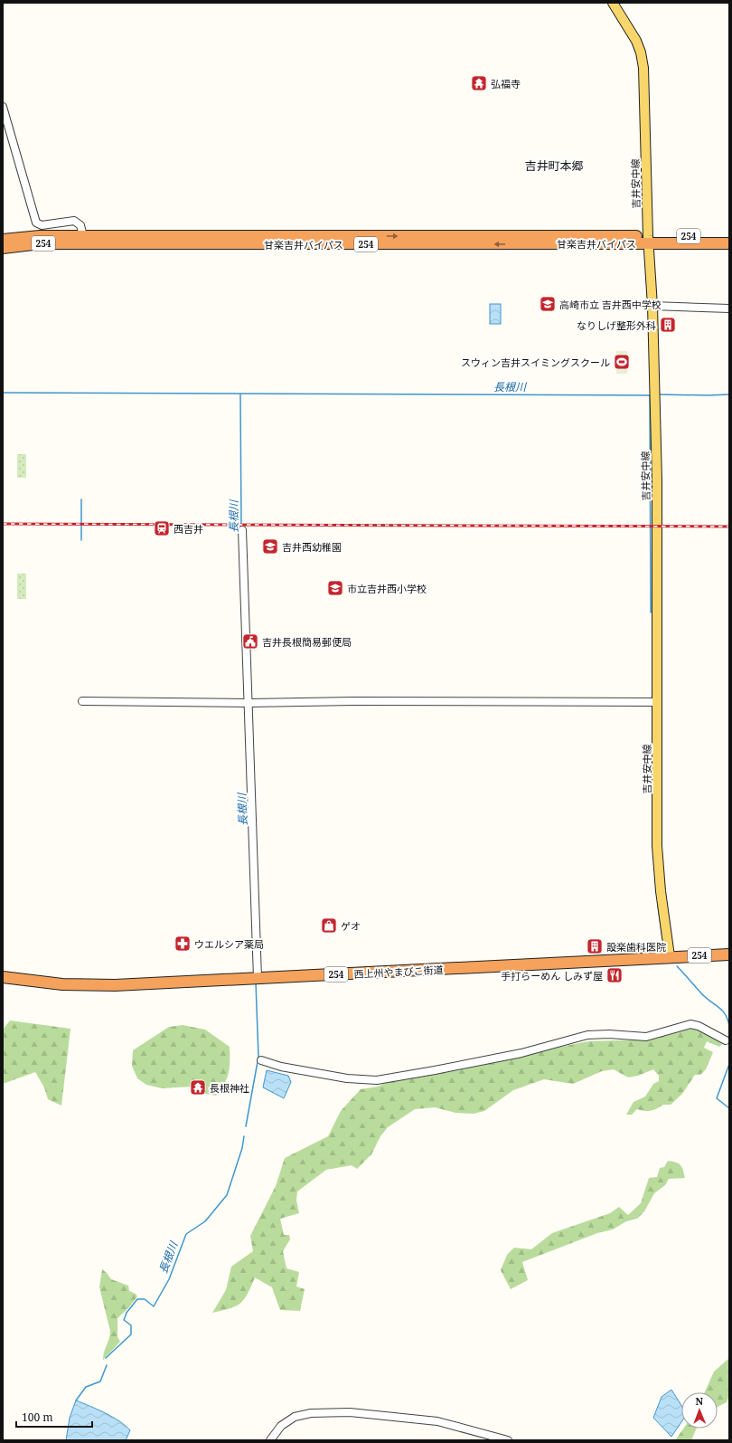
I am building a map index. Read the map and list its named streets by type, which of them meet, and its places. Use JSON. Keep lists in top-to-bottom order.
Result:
{
  "streets": {
    "highway": ["254", "甘楽吉井バイパス", "西上州やまびこ街道"],
    "main road": ["吉井安中線"]
  },
  "crossings": [
    ["吉井安中線", "254"],
    ["吉井安中線", "甘楽吉井バイパス"],
    ["吉井安中線", "西上州やまびこ街道"],
    ["254", "甘楽吉井バイパス"]
  ],
  "districts": ["吉井町本郷"],
  "water": ["長根川"],
  "places": {
    "temple": ["弘福寺", "長根神社"],
    "school or university": ["高崎市立 吉井西中学校", "吉井西幼稚園", "市立吉井西小学校"],
    "building": ["なりしげ整形外科", "設楽歯科医院"],
    "sports": ["スウィン吉井スイミングスクール"],
    "station": ["西吉井"],
    "public building": ["吉井長根簡易郵便局"],
    "shop": ["ゲオ"],
    "pharmacy": ["ウエルシア薬局"],
    "restaurant": ["手打らーめん しみず屋"]
  },
  "scale_bar": "100 m",
  "north": "top"
}
